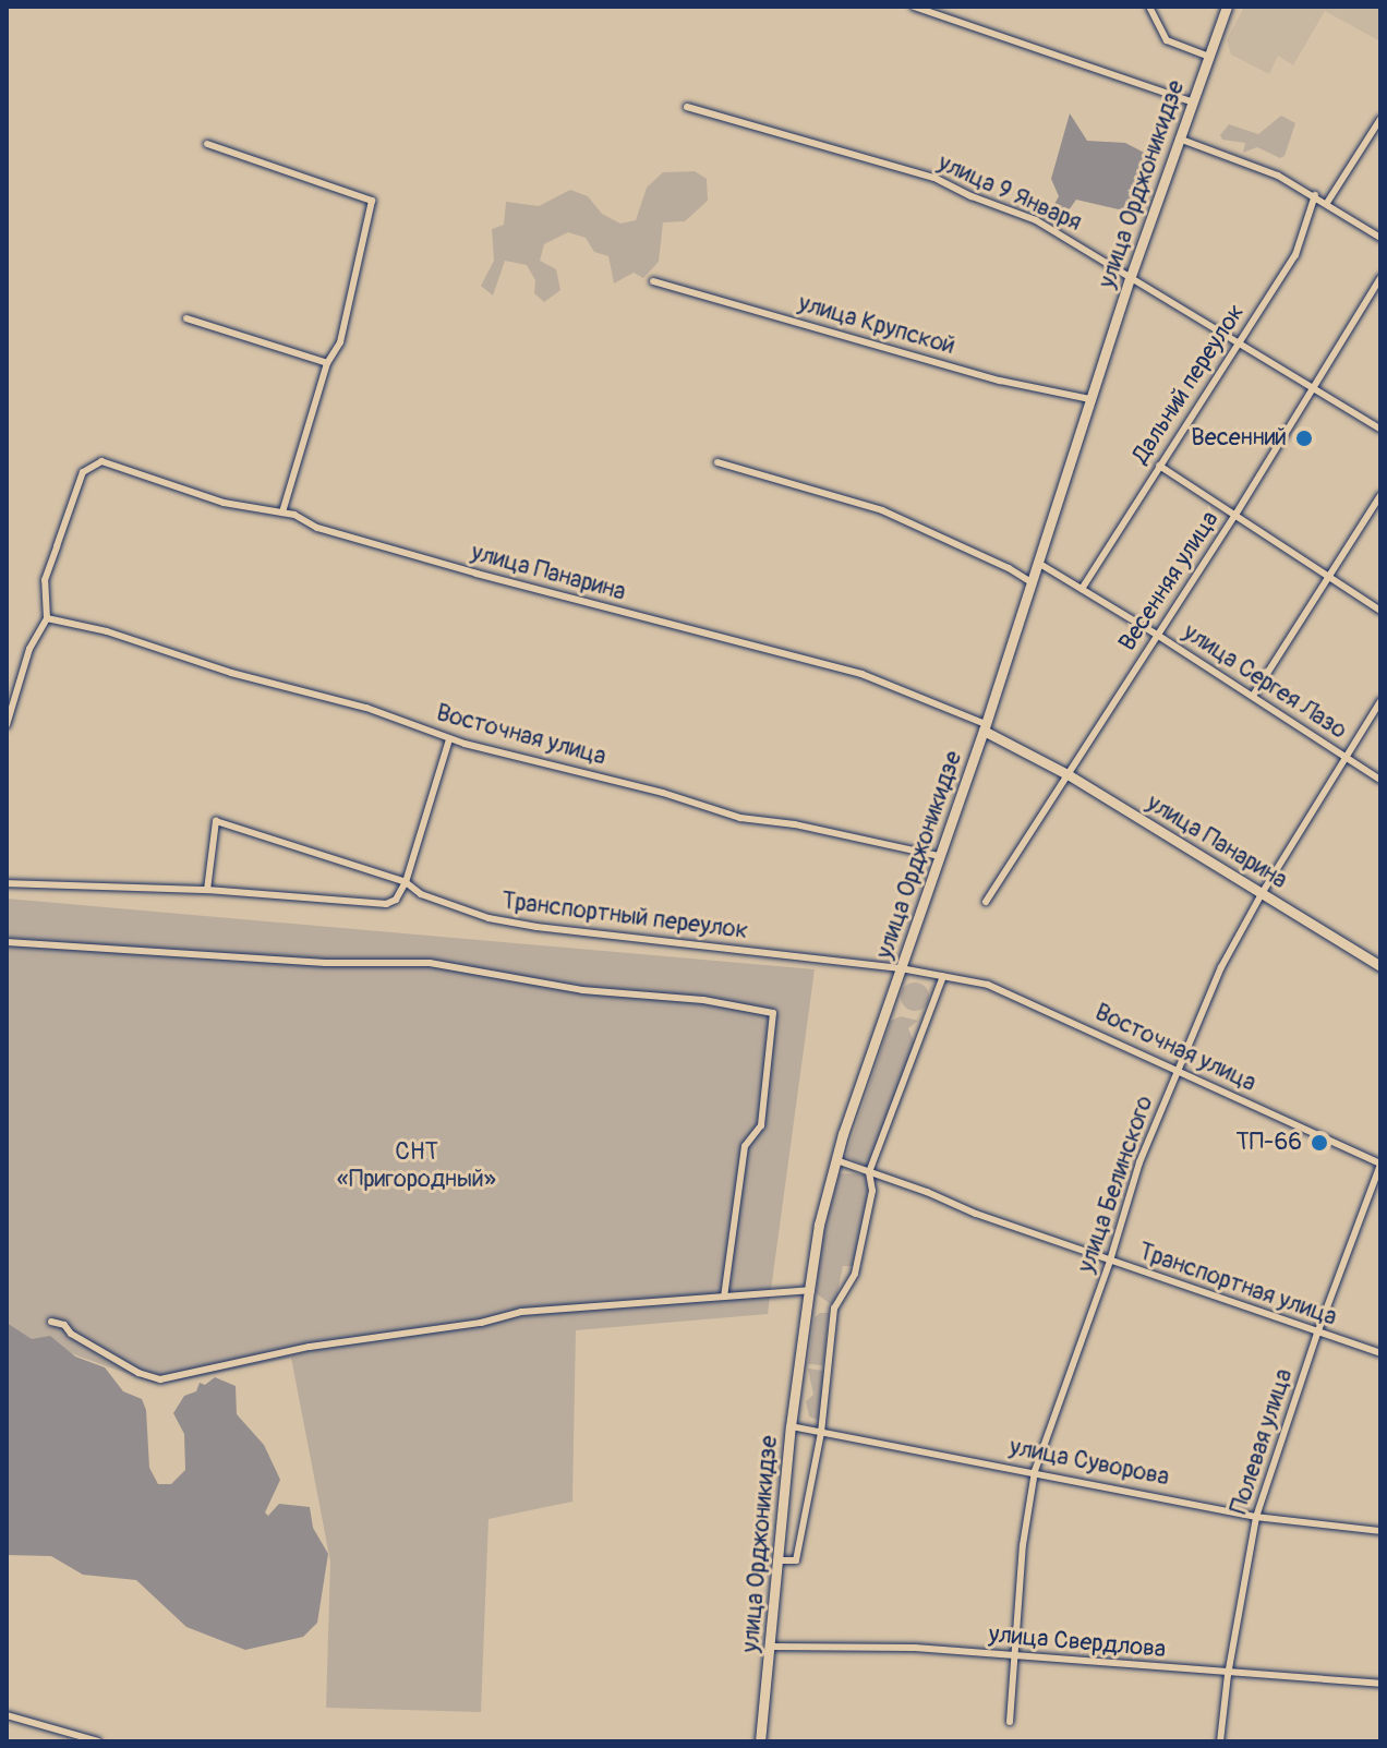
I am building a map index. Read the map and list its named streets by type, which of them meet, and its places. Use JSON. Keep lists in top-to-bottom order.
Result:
{
  "streets": {
    "main road": ["улица Орджоникидзе", "улица Панарина"],
    "street": [
      "улица 9 Января",
      "улица Крупской",
      "Дальний переулок",
      "Весенняя улица",
      "улица Сергея Лазо",
      "Восточная улица",
      "Транспортный переулок",
      "улица Белинского",
      "Транспортная улица",
      "Полевая улица",
      "улица Суворова",
      "улица Свердлова"
    ]
  },
  "crossings": [
    ["улица Орджоникидзе", "улица 9 Января"],
    ["улица Орджоникидзе", "улица Крупской"],
    ["улица Орджоникидзе", "улица Панарина"],
    ["улица Орджоникидзе", "улица Сергея Лазо"],
    ["улица Орджоникидзе", "Восточная улица"],
    ["улица Орджоникидзе", "Транспортный переулок"],
    ["улица Орджоникидзе", "Транспортная улица"],
    ["улица Орджоникидзе", "улица Суворова"],
    ["улица Орджоникидзе", "улица Свердлова"],
    ["улица 9 Января", "Дальний переулок"],
    ["улица 9 Января", "Весенняя улица"],
    ["Дальний переулок", "улица Сергея Лазо"],
    ["улица Панарина", "Весенняя улица"],
    ["улица Панарина", "Восточная улица"],
    ["улица Панарина", "улица Белинского"],
    ["Весенняя улица", "улица Сергея Лазо"],
    ["улица Сергея Лазо", "улица Белинского"],
    ["Восточная улица", "Транспортный переулок"],
    ["Восточная улица", "улица Белинского"],
    ["Восточная улица", "Полевая улица"],
    ["улица Белинского", "Транспортная улица"],
    ["улица Белинского", "улица Суворова"],
    ["улица Белинского", "улица Свердлова"],
    ["Транспортная улица", "Полевая улица"],
    ["Полевая улица", "улица Суворова"],
    ["Полевая улица", "улица Свердлова"]
  ],
  "parks": ["СНТ «Пригородный»"],
  "places": ["Весенний", "ТП-66"]
}
